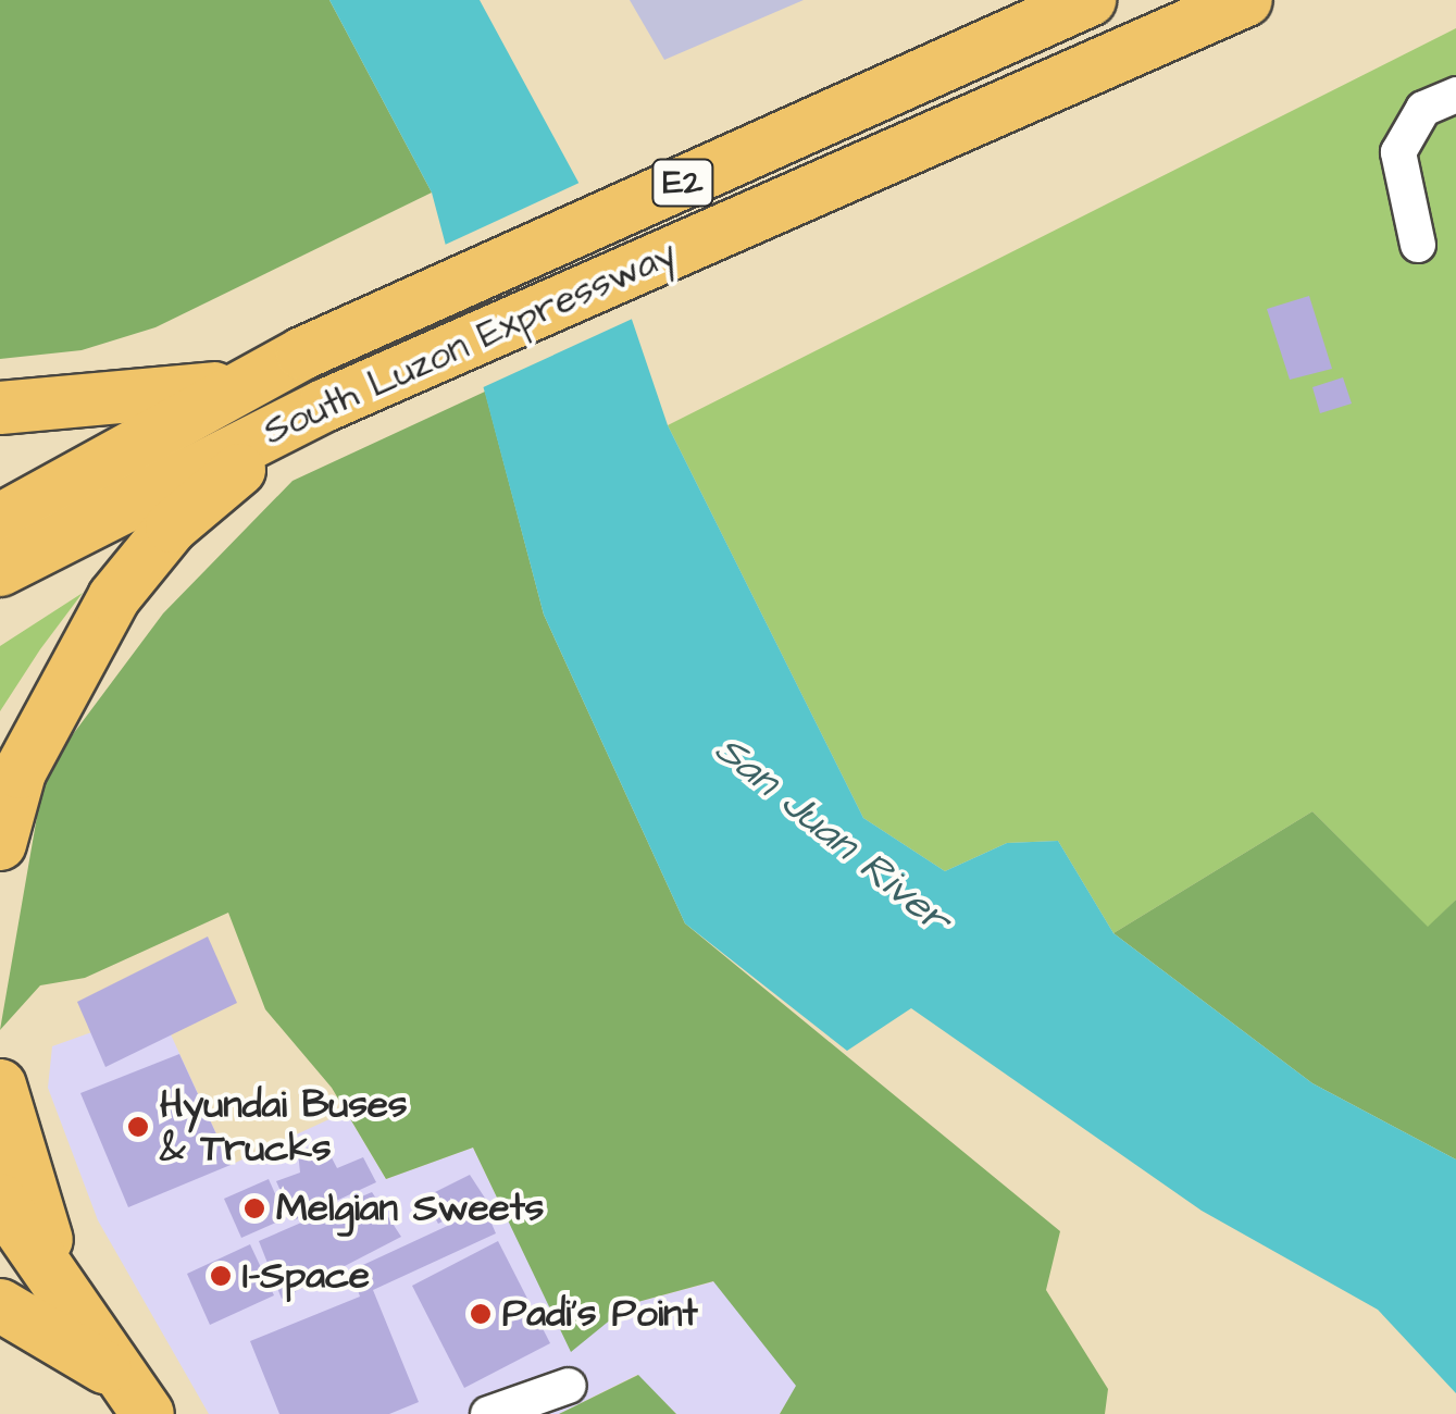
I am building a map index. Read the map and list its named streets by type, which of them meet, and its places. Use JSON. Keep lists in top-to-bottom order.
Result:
{
  "streets": {
    "highway": ["E2", "South Luzon Expressway"]
  },
  "water": ["San Juan River"],
  "places": [
    "Hyundai Buses & Trucks",
    "Melgian Sweets",
    "I-Space",
    "Padi's Point"
  ]
}
